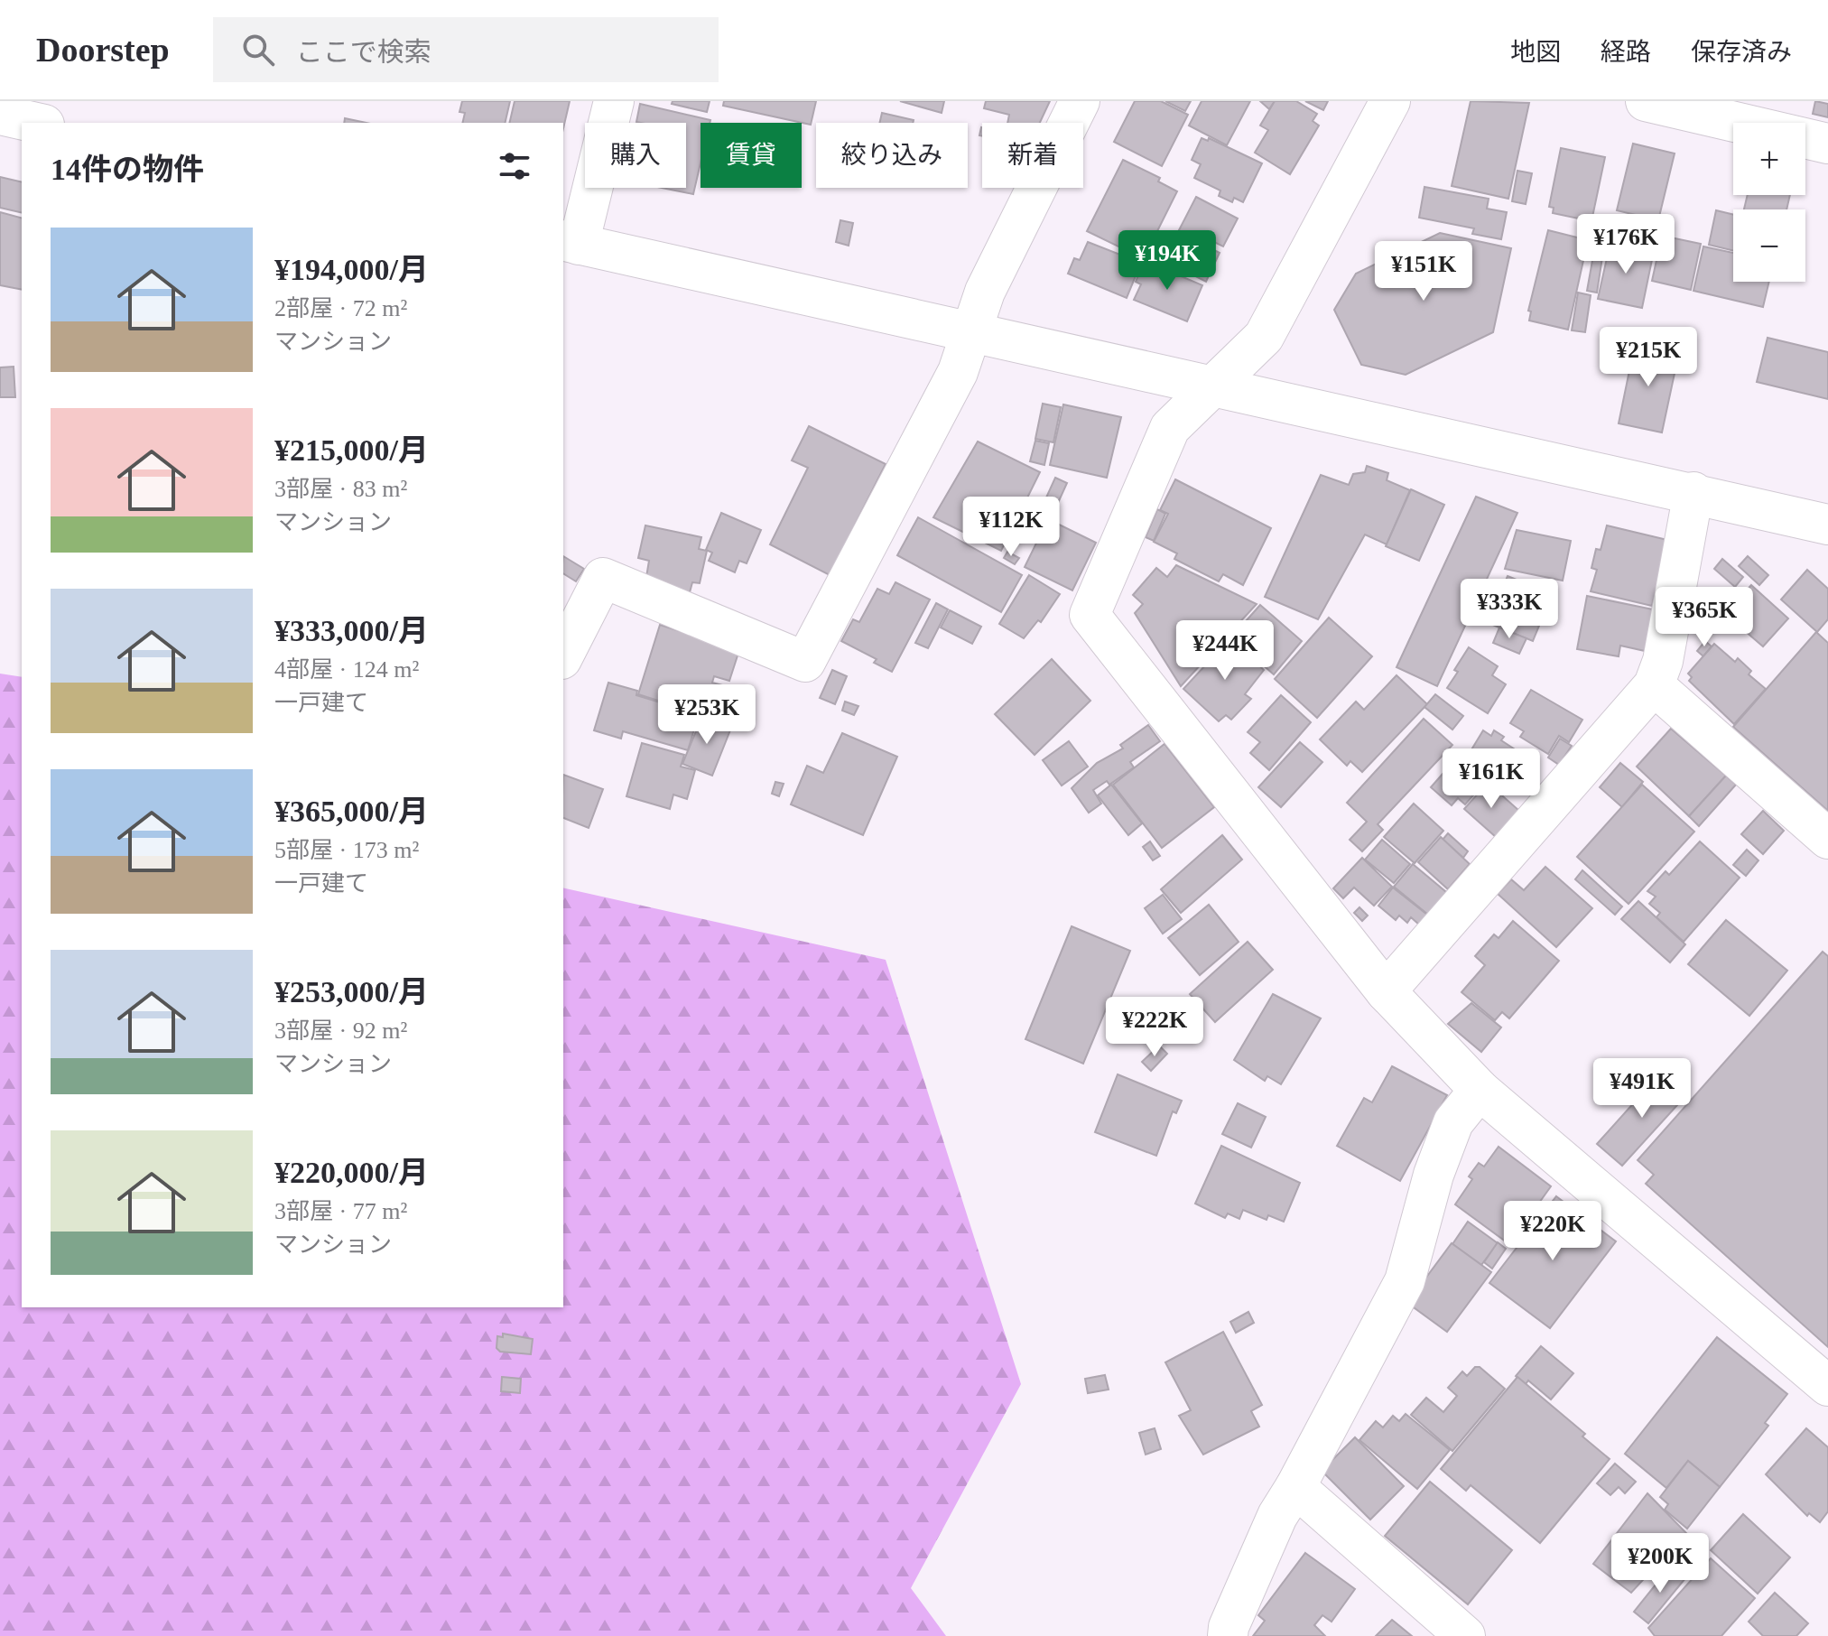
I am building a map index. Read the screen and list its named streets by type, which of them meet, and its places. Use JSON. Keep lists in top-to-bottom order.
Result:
{
  "page": {
    "header": "Doorstep",
    "search": "ここで検索",
    "nav": ["地図", "経路", "保存済み"],
    "map_buttons": ["+", "−"],
    "chip": [
      "購入",
      "賃貸",
      "絞り込み",
      "新着"
    ],
    "heading": "14件の物件",
    "list": [
      {
        "name": "¥194,000/月",
        "note": "2部屋 · 72 m² · マンション"
      },
      {
        "name": "¥215,000/月",
        "note": "3部屋 · 83 m² · マンション"
      },
      {
        "name": "¥333,000/月",
        "note": "4部屋 · 124 m² · 一戸建て"
      },
      {
        "name": "¥365,000/月",
        "note": "5部屋 · 173 m² · 一戸建て"
      },
      {
        "name": "¥253,000/月",
        "note": "3部屋 · 92 m² · マンション"
      },
      {
        "name": "¥220,000/月",
        "note": "3部屋 · 77 m² · マンション"
      }
    ],
    "price": [
      "¥176K",
      "¥194K",
      "¥151K",
      "¥215K",
      "¥112K",
      "¥333K",
      "¥365K",
      "¥244K",
      "¥253K",
      "¥161K",
      "¥222K",
      "¥491K",
      "¥220K",
      "¥200K"
    ]
  }
}
